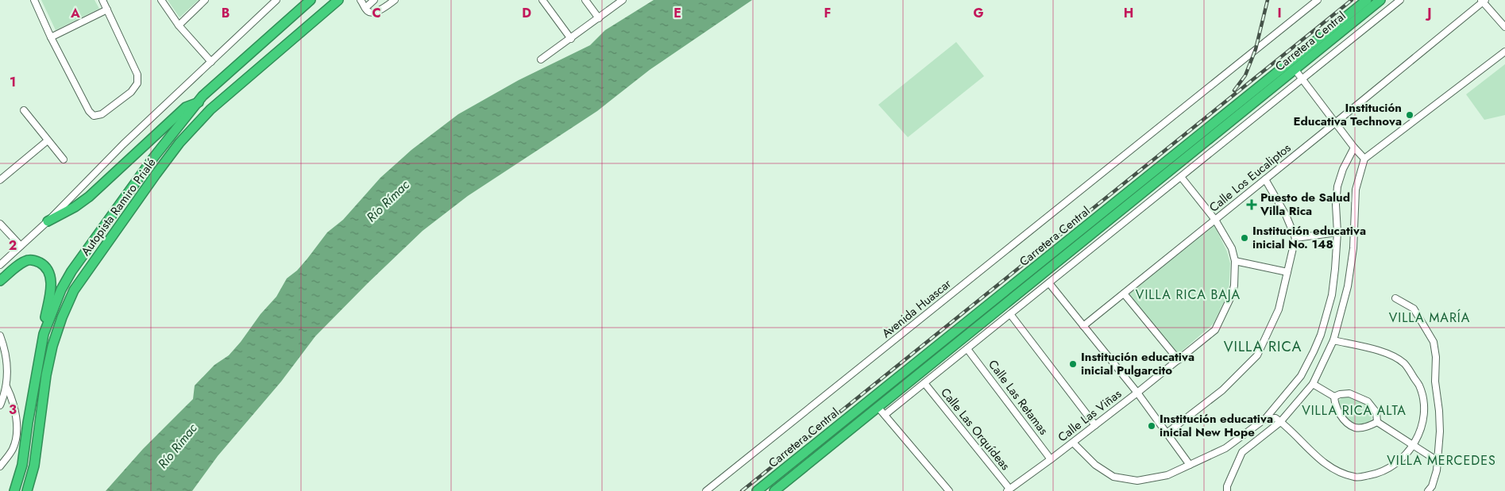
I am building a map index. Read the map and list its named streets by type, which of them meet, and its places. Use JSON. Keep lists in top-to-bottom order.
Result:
{
  "streets": {
    "highway": ["Carretera Central", "Autopista Ramiro Prialé"],
    "street": [
      "Calle Los Eucaliptos",
      "Avenida Huascar",
      "Calle Las Retamas",
      "Calle Las Viñas",
      "Calle Las Orquídeas"
    ]
  },
  "crossings": [
    ["Calle Los Eucaliptos", "Calle Las Viñas"],
    ["Calle Las Retamas", "Calle Las Viñas"],
    ["Calle Las Viñas", "Calle Las Orquídeas"]
  ],
  "districts": [
    "VILLA RICA BAJA",
    "VILLA MARÍA",
    "VILLA RICA",
    "VILLA RICA ALTA",
    "VILLA MERCEDES"
  ],
  "water": ["Río Rímac"],
  "places": {
    "other": [
      "Institución Educativa Technova",
      "Institución educativa inicial No. 148",
      "Institución educativa inicial Pulgarcito",
      "Institución educativa inicial New Hope"
    ],
    "health": ["Puesto de Salud Villa Rica"]
  },
  "grid": {
    "columns": [
      "A",
      "B",
      "C",
      "D",
      "E",
      "F",
      "G",
      "H",
      "I",
      "J"
    ],
    "rows": ["1", "2", "3"]
  }
}
